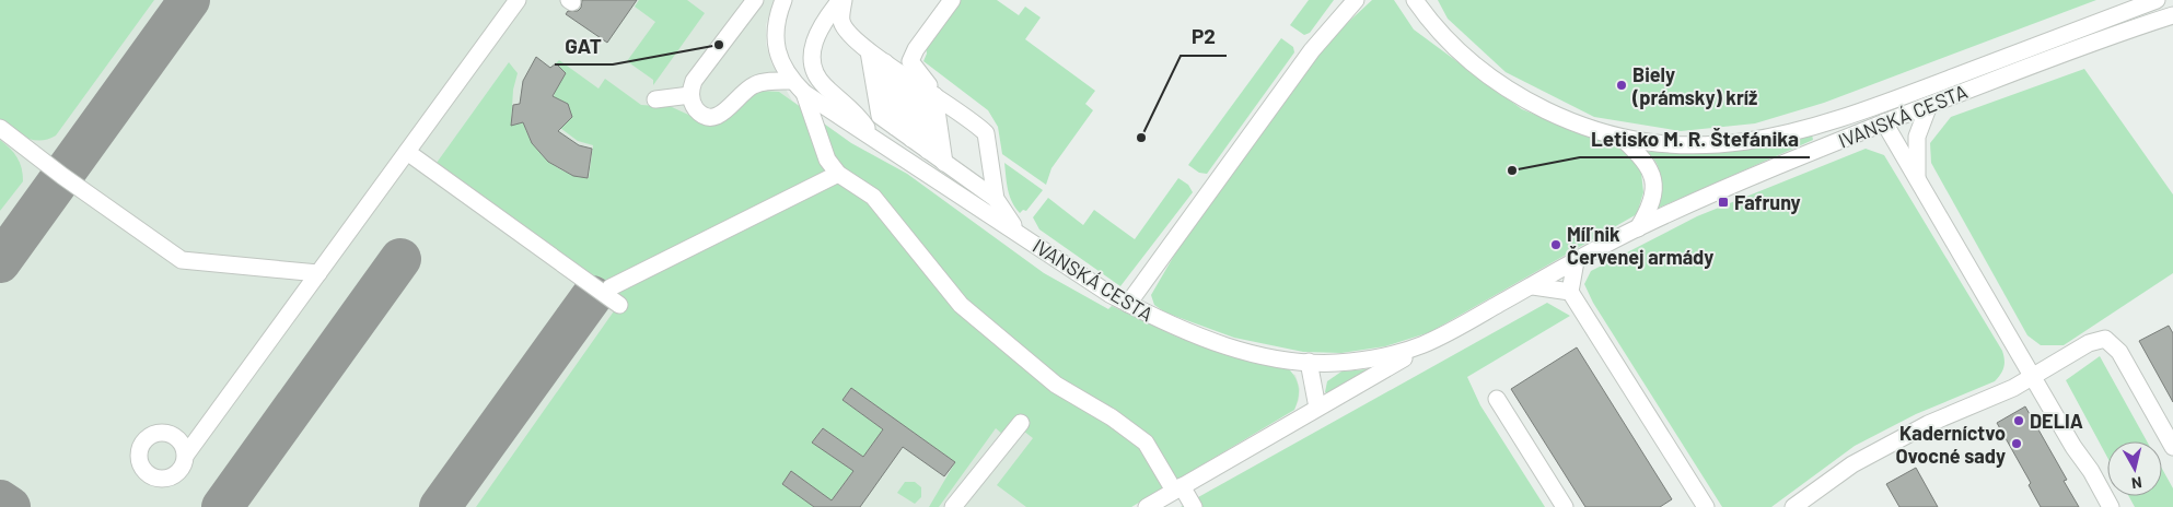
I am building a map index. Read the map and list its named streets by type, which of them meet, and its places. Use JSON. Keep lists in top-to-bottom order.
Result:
{
  "streets": {
    "street": ["IVANSKÁ CESTA"]
  },
  "places": {
    "other": [
      "GAT",
      "Biely (prámsky) kríž",
      "P2",
      "Letisko M. R. Štefánika",
      "Míľnik Červenej armády",
      "DELIA",
      "Kaderníctvo Ovocné sady"
    ],
    "transit": ["Fafruny"]
  },
  "north": "bottom"
}
